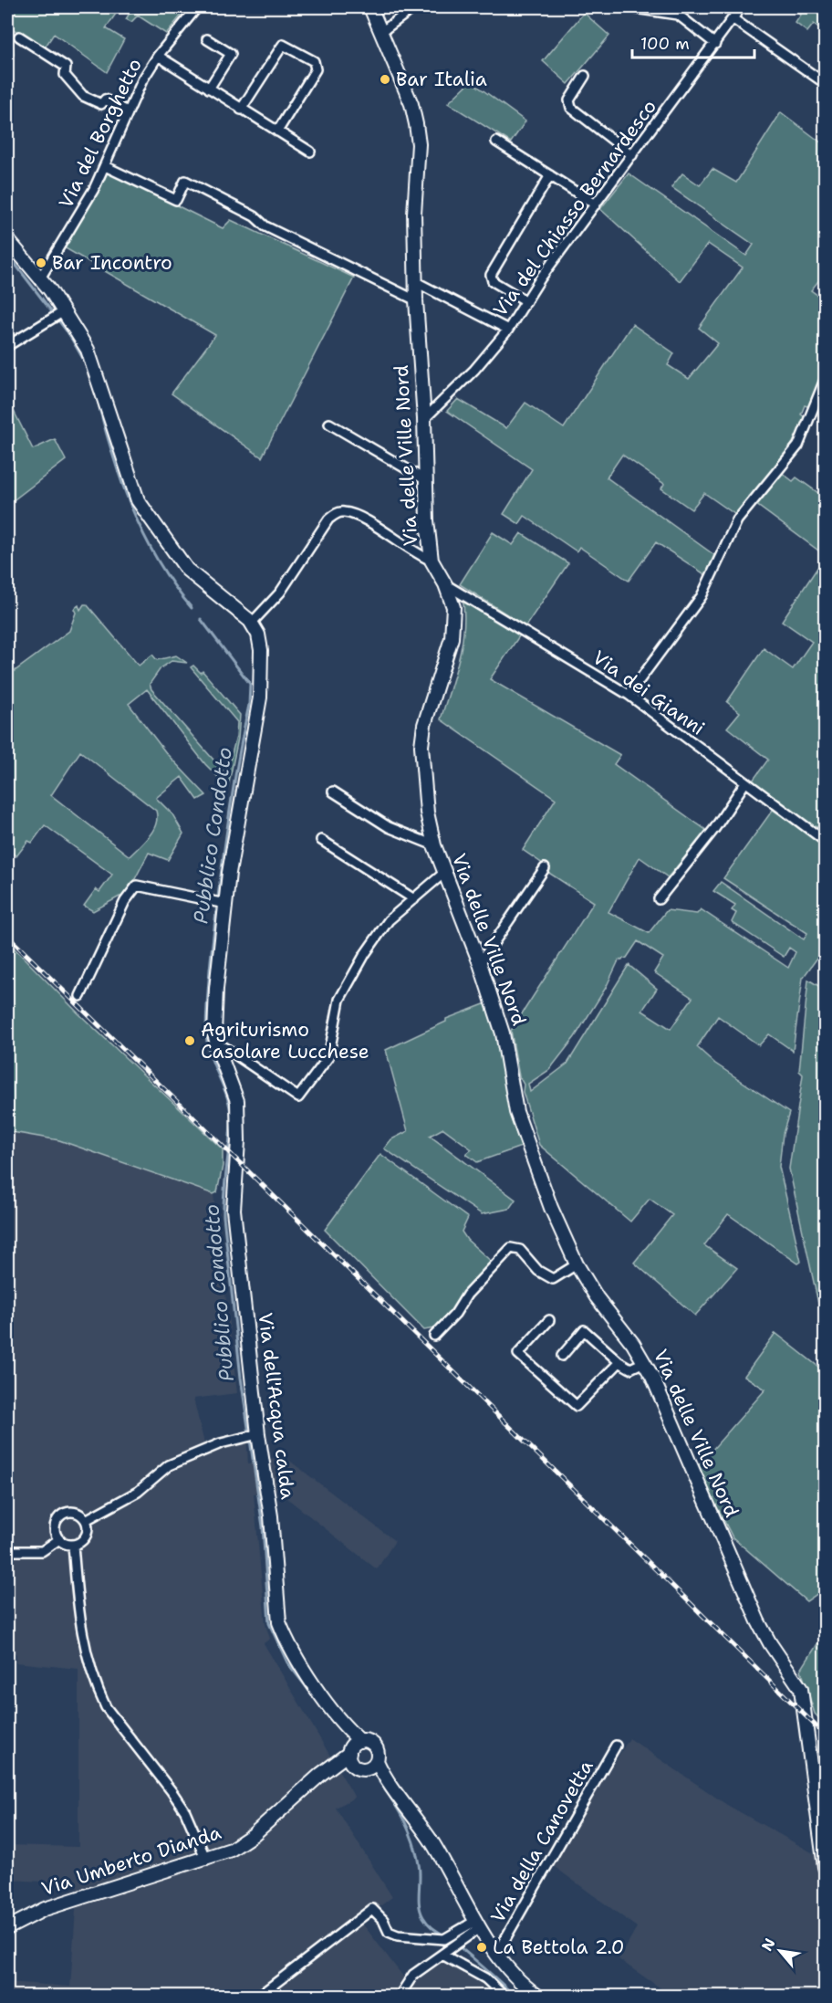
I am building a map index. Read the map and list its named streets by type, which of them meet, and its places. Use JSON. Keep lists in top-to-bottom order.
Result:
{
  "streets": {
    "street": [
      "Via del Borghetto",
      "Via del Chiasso Bernardesco",
      "Via delle Ville Nord",
      "Via dei Gianni",
      "Via dell'Acqua calda",
      "Via della Canovetta",
      "Via Umberto Dianda"
    ]
  },
  "crossings": [
    ["Via del Chiasso Bernardesco", "Via delle Ville Nord"],
    ["Via delle Ville Nord", "Via dei Gianni"],
    ["Via dell'Acqua calda", "Via Umberto Dianda"]
  ],
  "water": ["Pubblico Condotto"],
  "places": [
    "Bar Italia",
    "Bar Incontro",
    "Agriturismo Casolare Lucchese",
    "La Bettola 2.0"
  ],
  "scale_bar": "100 m",
  "north": "top left"
}
